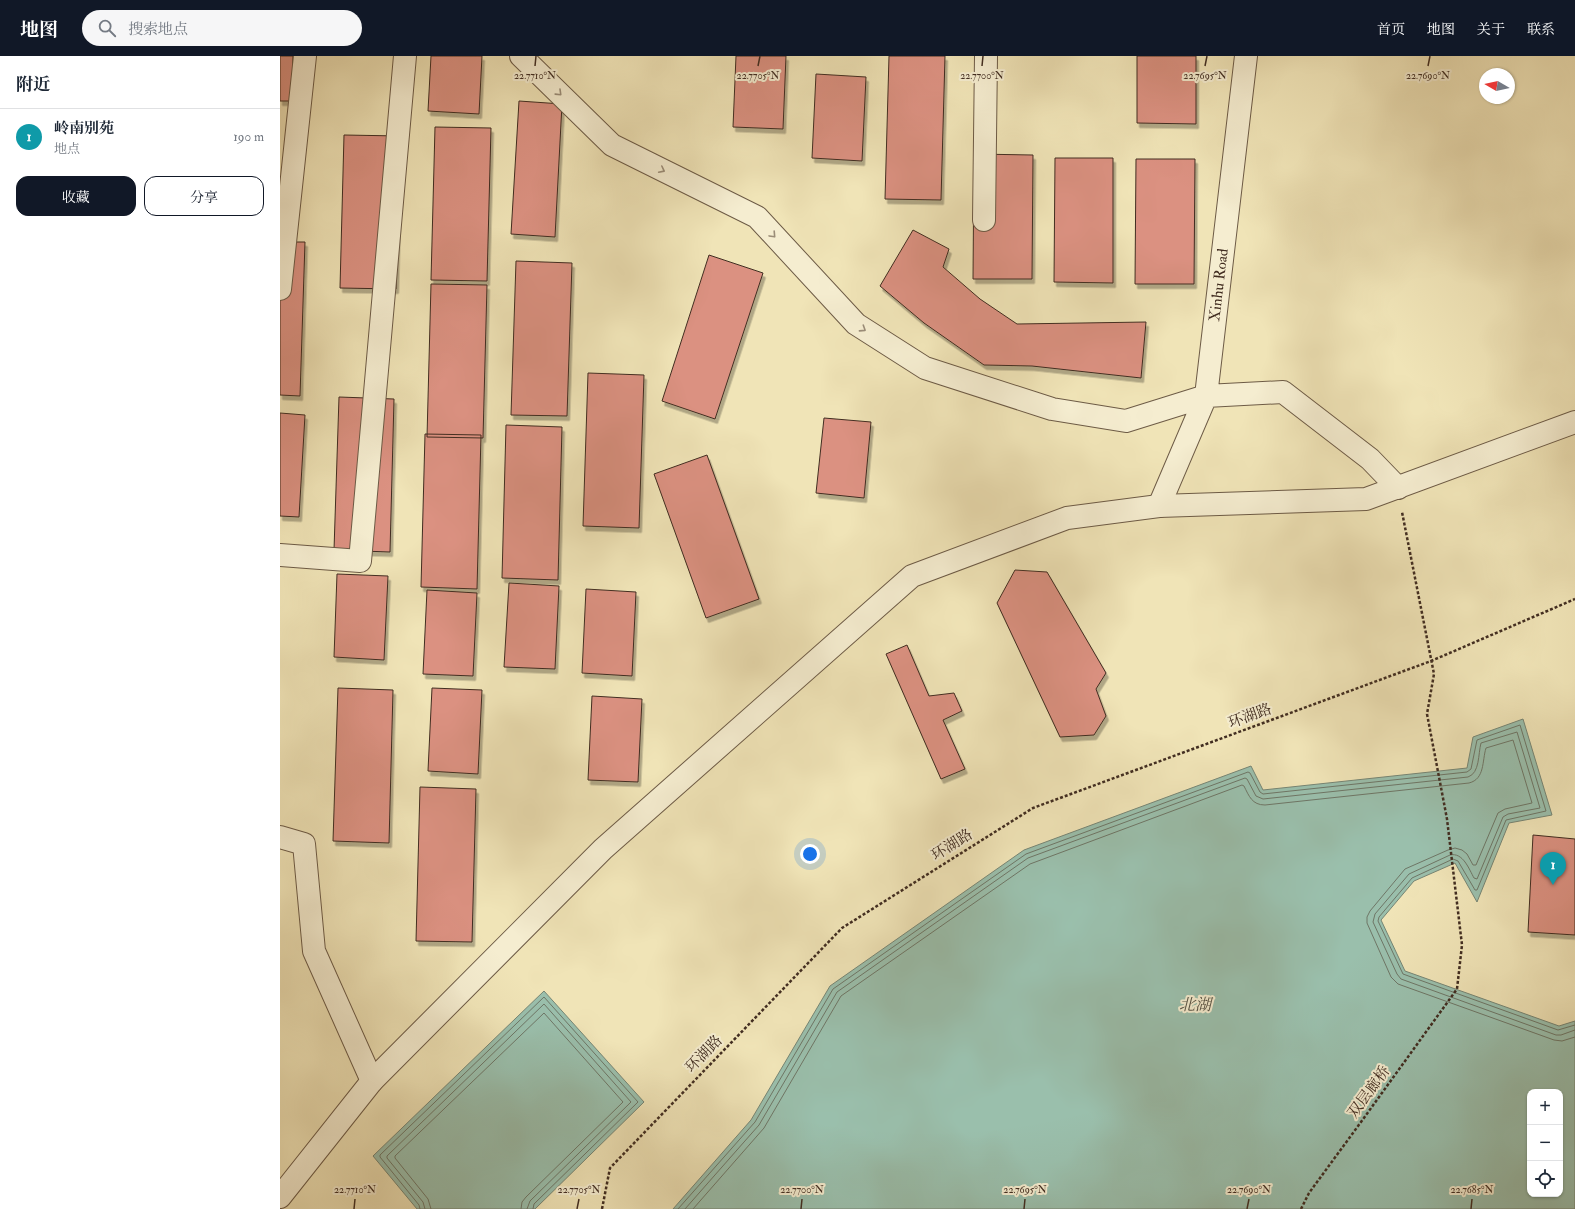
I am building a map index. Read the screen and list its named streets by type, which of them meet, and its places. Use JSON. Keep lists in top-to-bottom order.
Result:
{
  "streets": {
    "street": ["Xinhu Road"],
    "path": ["环湖路", "双层廊桥"]
  },
  "crossings": [
    ["环湖路", "双层廊桥"]
  ],
  "water": ["北湖"],
  "north": "left",
  "page": {
    "header": "地图",
    "search": "搜索地点",
    "nav": [
      "首页",
      "地图",
      "关于",
      "联系"
    ],
    "heading": "附近",
    "list": [
      {
        "mark": "1",
        "name": "岭南别苑",
        "note": "地点",
        "value": "190 m"
      }
    ],
    "buttons": ["收藏", "分享"],
    "pins": "1",
    "map_buttons": ["+", "−"]
  },
  "coordinates": [
    "22.7710°N",
    "22.7705°N",
    "22.7700°N",
    "22.7695°N",
    "22.7690°N",
    "22.7685°N"
  ]
}
